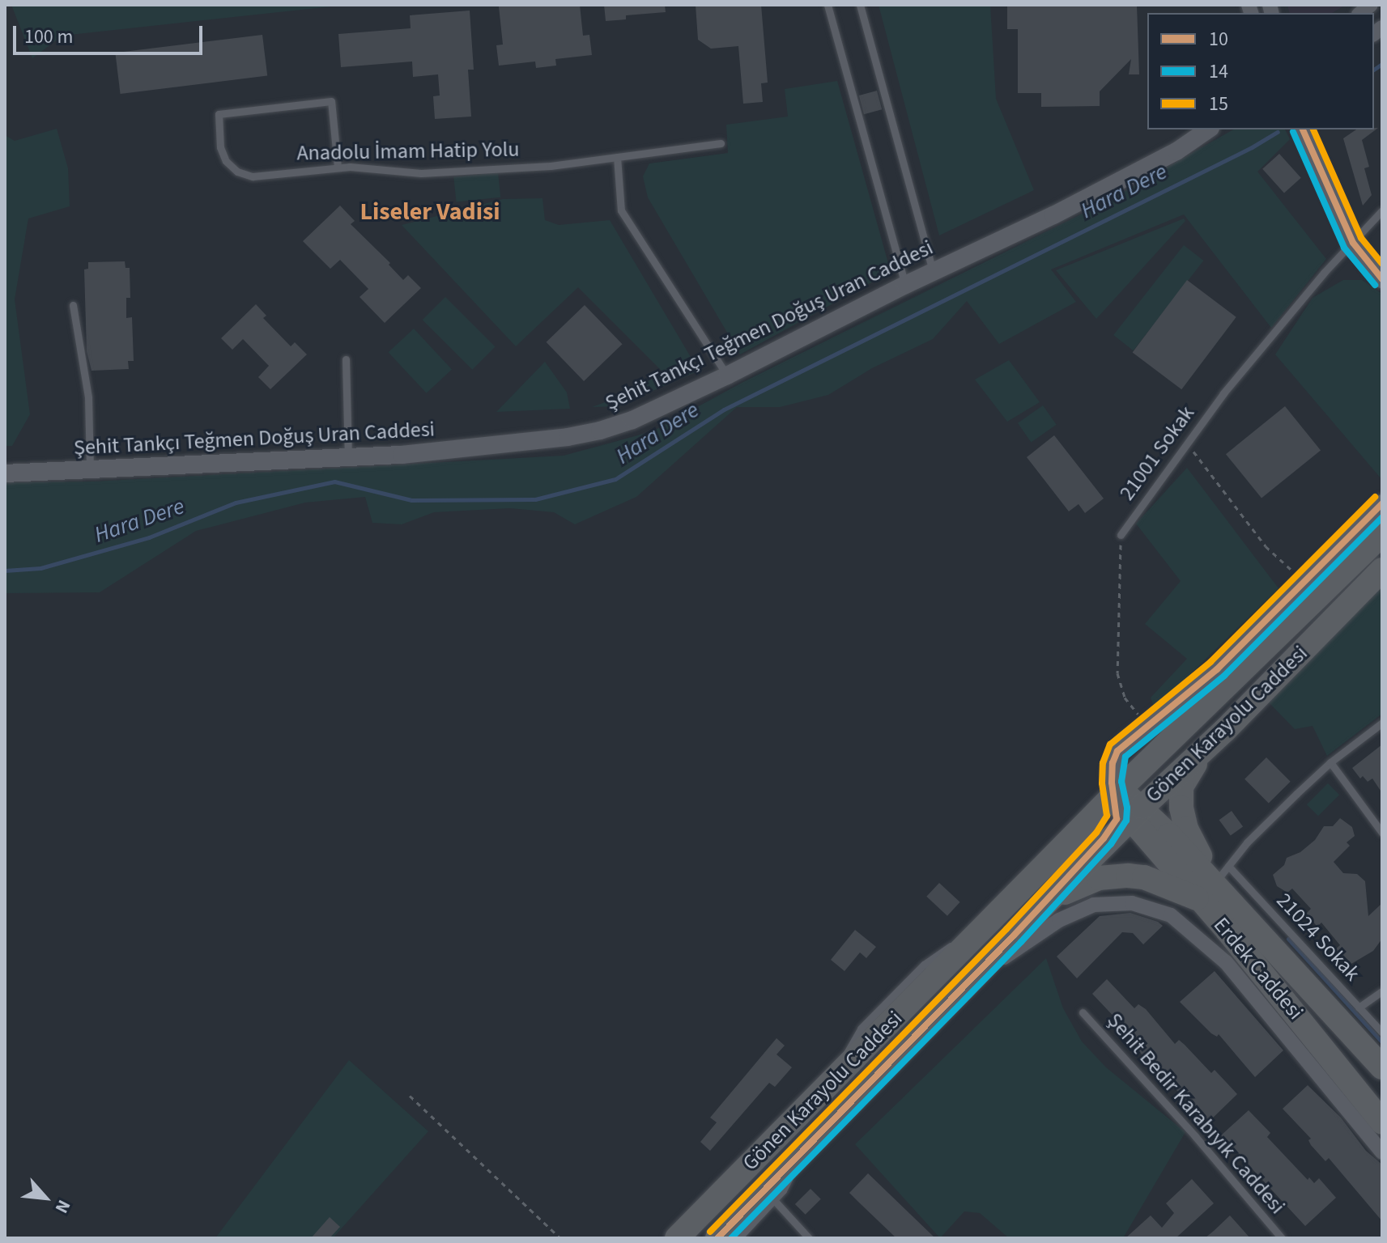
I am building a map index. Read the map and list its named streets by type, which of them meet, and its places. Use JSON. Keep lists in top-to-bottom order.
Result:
{
  "streets": {
    "highway": ["Gönen Karayolu Caddesi", "Erdek Caddesi"],
    "street": ["Şehit Tankçı Teğmen Doğuş Uran Caddesi"],
    "lane": [
      "Anadolu İmam Hatip Yolu",
      "21001 Sokak",
      "21024 Sokak",
      "Şehit Bedir Karabıyık Caddesi"
    ]
  },
  "crossings": [
    ["Gönen Karayolu Caddesi", "Erdek Caddesi"],
    ["21024 Sokak", "Erdek Caddesi"]
  ],
  "districts": ["Liseler Vadisi"],
  "water": ["Hara Dere"],
  "lines": ["transit line 10", "transit line 15", "transit line 14"],
  "legend": ["10", "14", "15"],
  "scale_bar": "100 m",
  "north": "bottom right"
}
